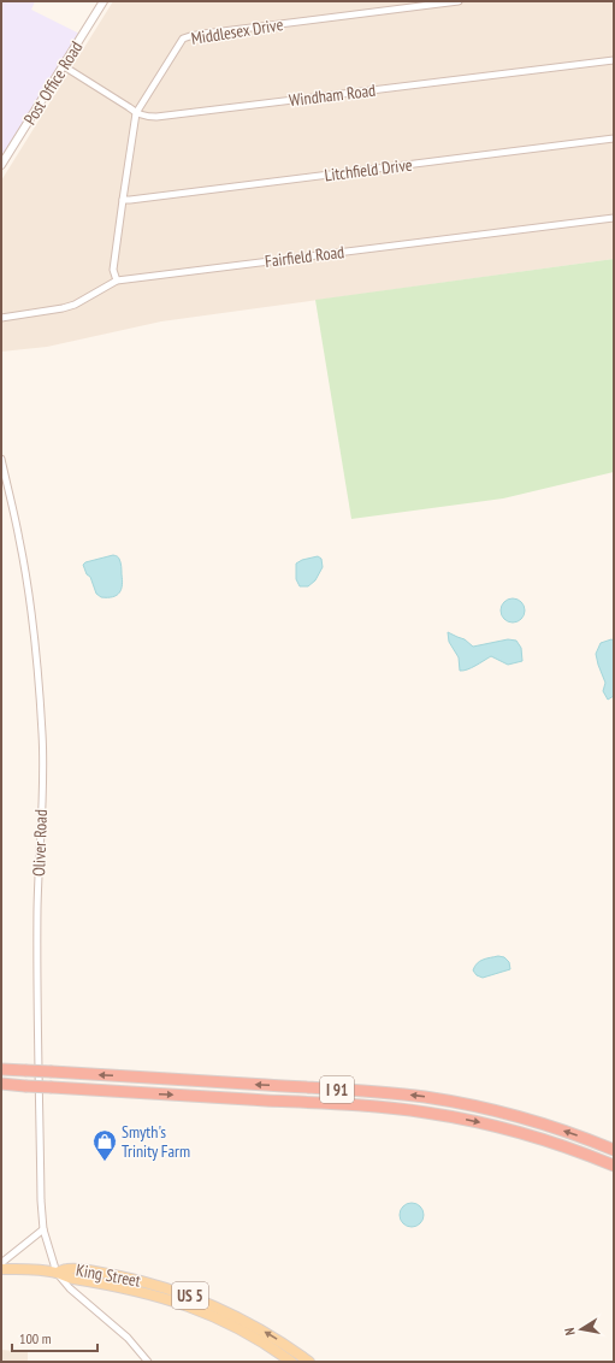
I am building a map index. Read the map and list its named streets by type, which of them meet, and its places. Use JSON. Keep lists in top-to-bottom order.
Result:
{
  "streets": {
    "highway": ["I 91"],
    "main road": ["King Street", "US 5"],
    "street": [
      "Middlesex Drive",
      "Post Office Road",
      "Windham Road",
      "Litchfield Drive",
      "Fairfield Road",
      "Oliver Road"
    ]
  },
  "crossings": [
    ["Middlesex Drive", "Windham Road"],
    ["Middlesex Drive", "Litchfield Drive"],
    ["Middlesex Drive", "Fairfield Road"],
    ["Post Office Road", "Windham Road"],
    ["Oliver Road", "King Street"],
    ["Oliver Road", "US 5"],
    ["King Street", "US 5"]
  ],
  "places": {
    "shop": ["Smyth's Trinity Farm"]
  },
  "scale_bar": "100 m",
  "north": "left"
}
